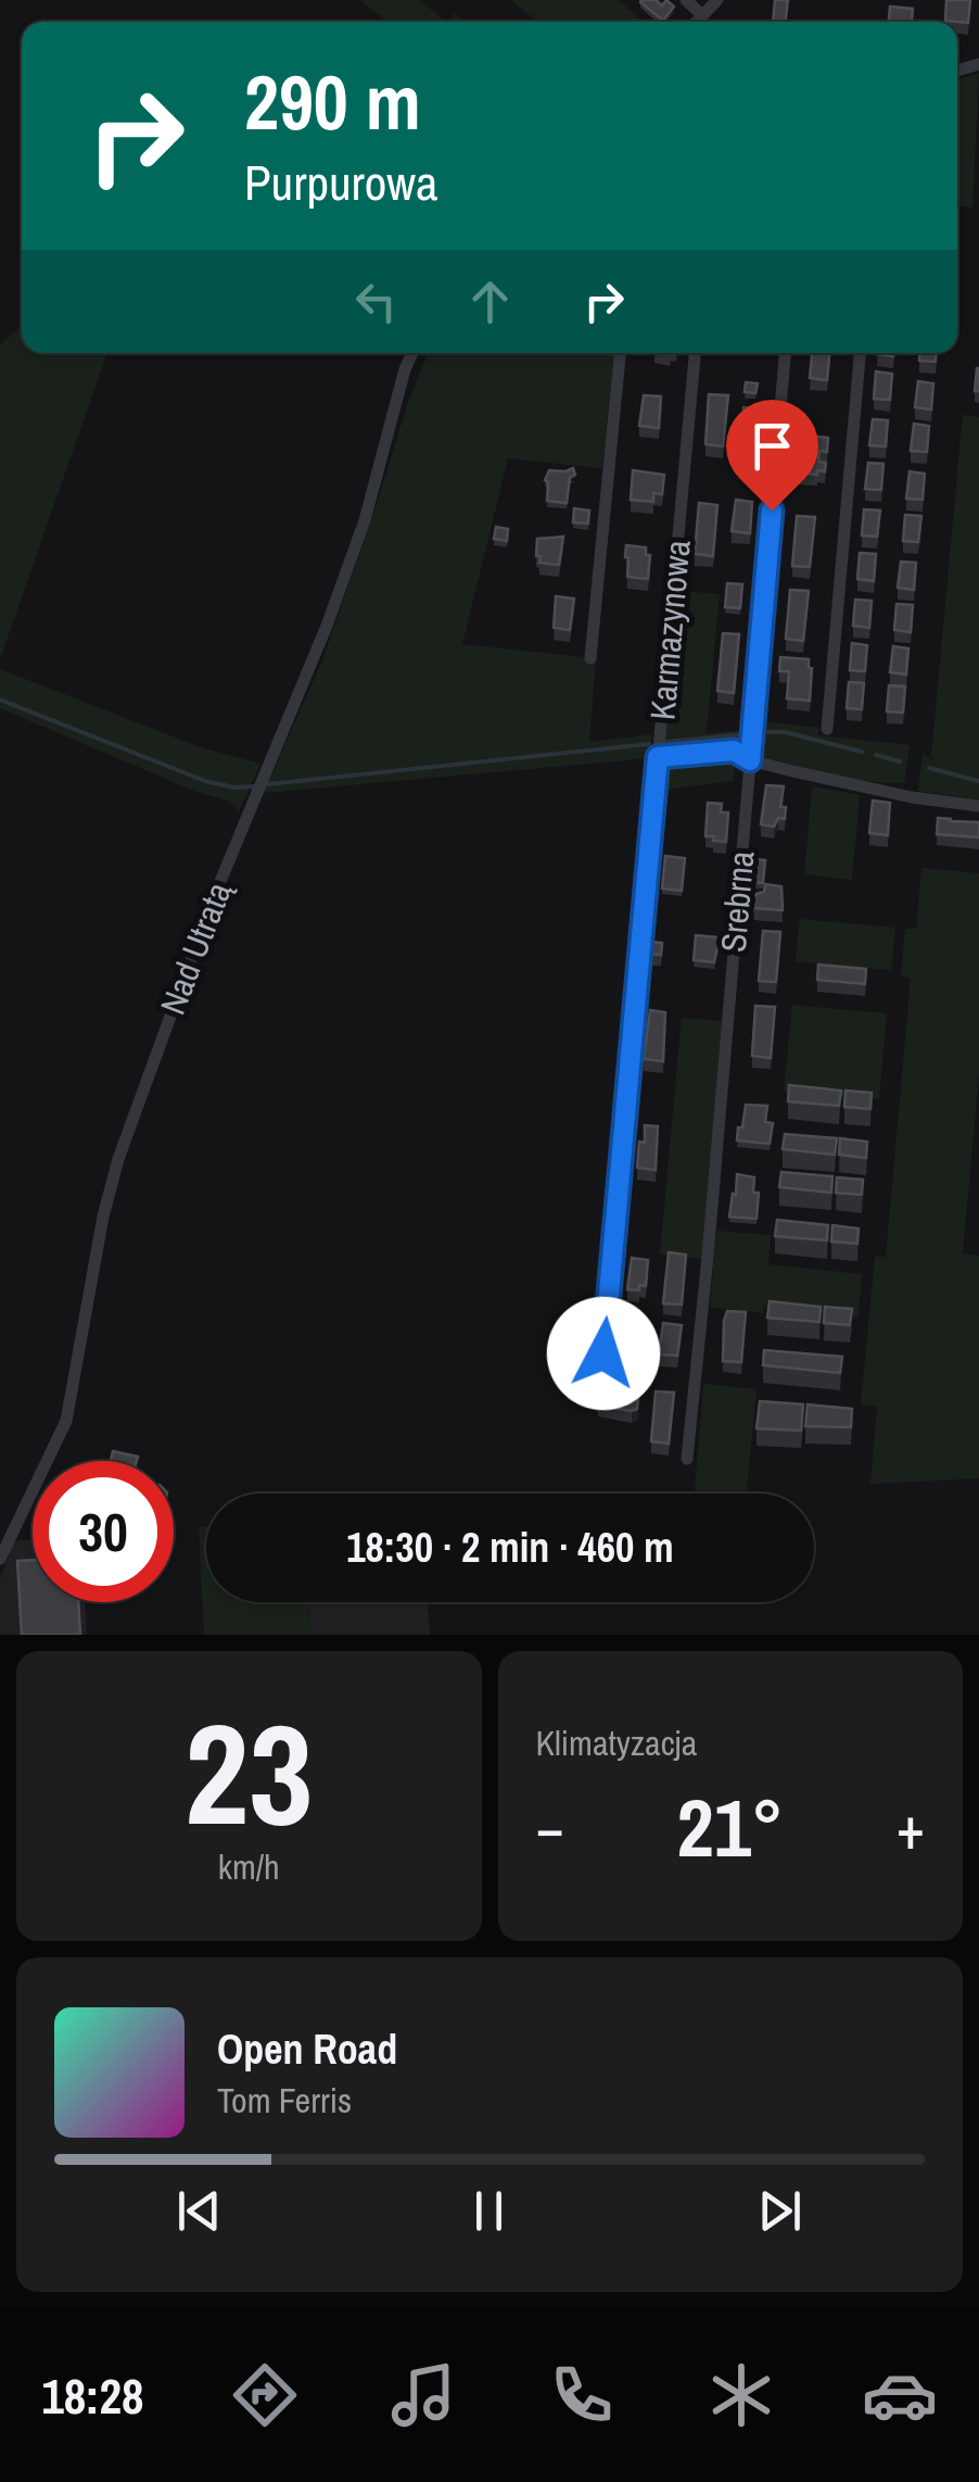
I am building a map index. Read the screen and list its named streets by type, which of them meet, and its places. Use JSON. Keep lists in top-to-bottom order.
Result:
{
  "streets": {
    "street": ["Karmazynowa", "Srebrna", "Nad Utratą"]
  },
  "page": {
    "turn": ["290 m", "Purpurowa"],
    "limit": "30",
    "trip": "18:30 · 2 min · 460 m",
    "tile": [
      ["23", "km/h"],
      "Klimatyzacja"
    ],
    "heat": ["−", "21°", "+"],
    "song": ["Open Road", "Tom Ferris"],
    "tabs": "18:28"
  }
}
